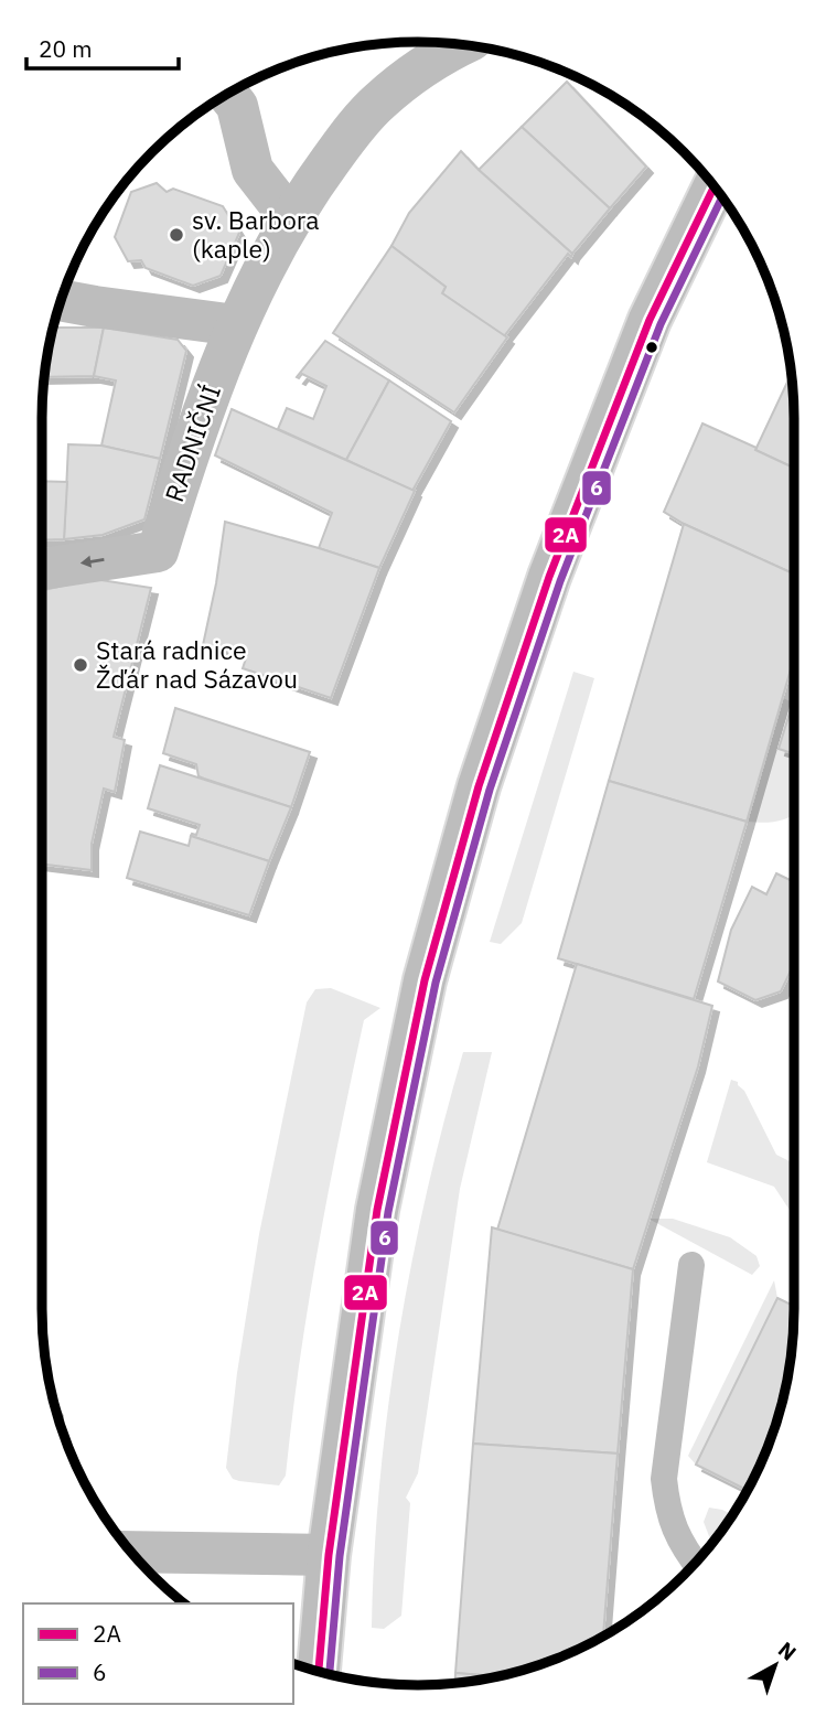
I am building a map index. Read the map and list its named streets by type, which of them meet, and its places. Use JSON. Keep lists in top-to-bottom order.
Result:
{
  "streets": {
    "main road": ["RADNIČNÍ"]
  },
  "places": ["sv. Barbora (kaple)", "Stará radnice Žďár nad Sázavou"],
  "lines": ["transit line 2A", "transit line 6"],
  "legend": ["2A", "6"],
  "scale_bar": "20 m",
  "north": "top right"
}
